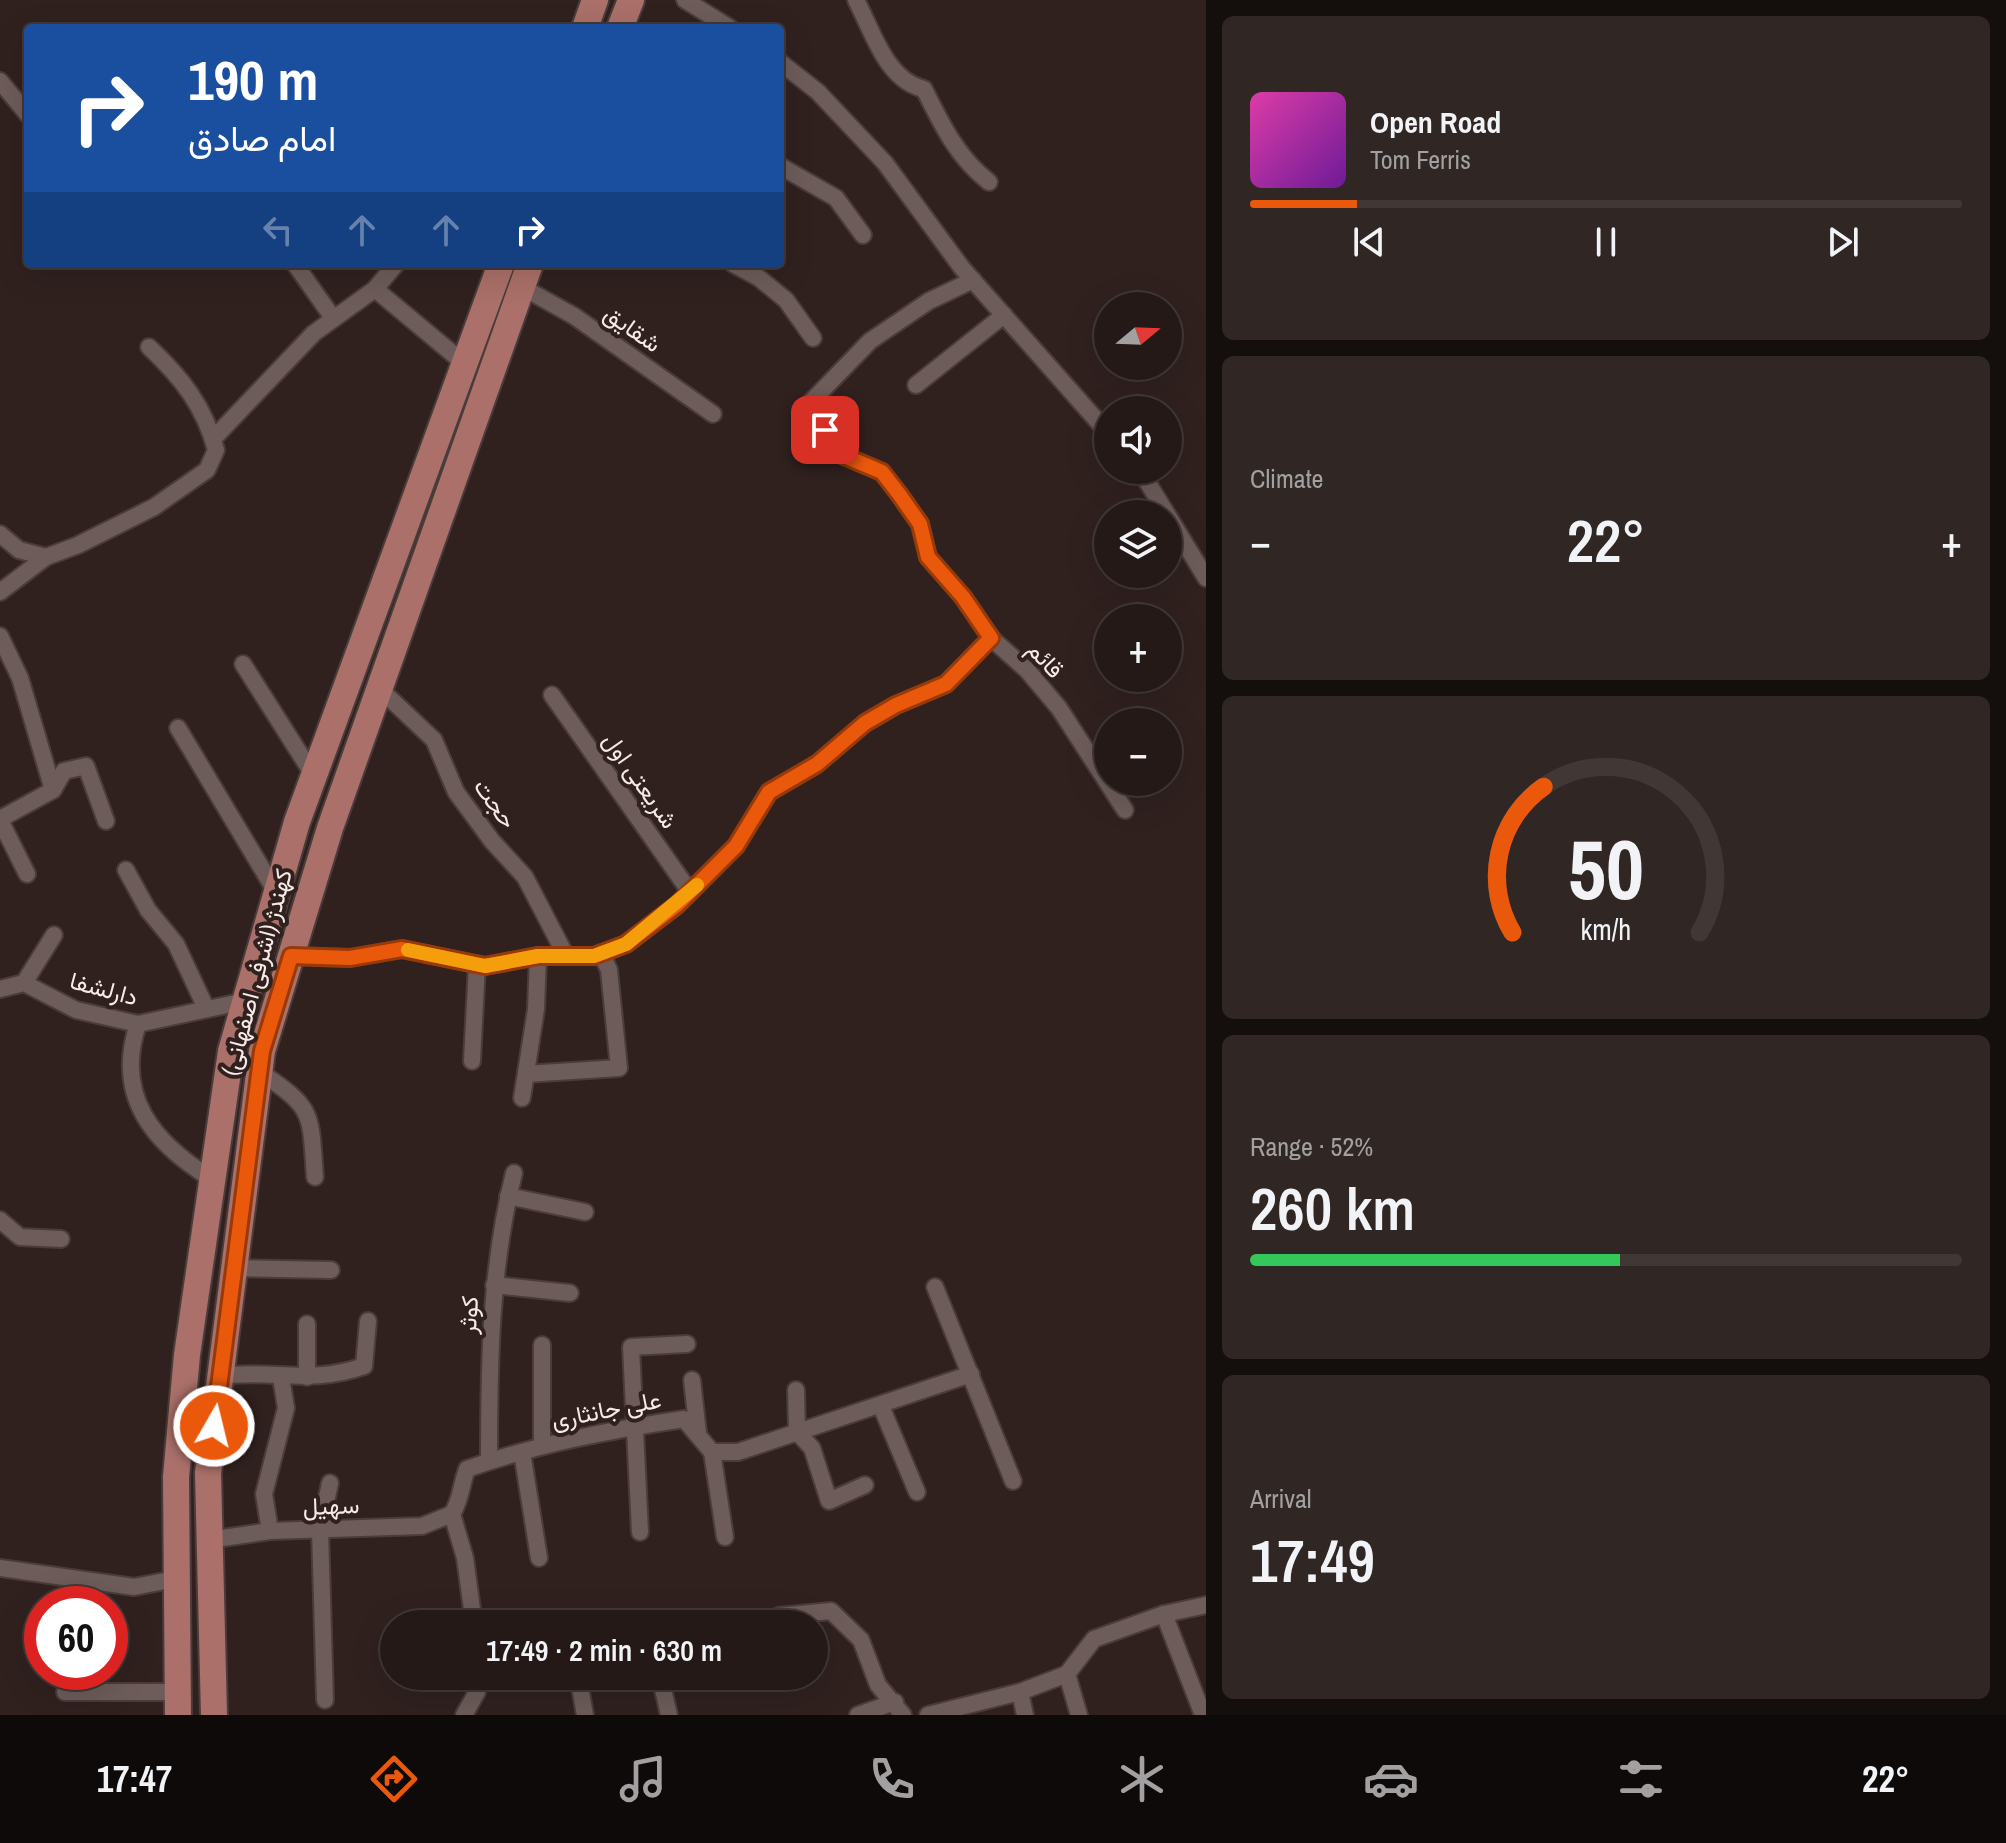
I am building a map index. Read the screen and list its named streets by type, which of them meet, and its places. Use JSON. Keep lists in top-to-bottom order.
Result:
{
  "streets": {
    "main road": ["کهندژ (اشرفی اصفهانی)"],
    "street": [
      "شقایق",
      "قائم",
      "شریعتی اول",
      "حجت",
      "دارلشفا",
      "کوثر",
      "علی جانثاری",
      "سهیل"
    ]
  },
  "crossings": [
    ["شقایق", "کهندژ (اشرفی اصفهانی)"],
    ["حجت", "کهندژ (اشرفی اصفهانی)"],
    ["کهندژ (اشرفی اصفهانی)", "دارلشفا"],
    ["کهندژ (اشرفی اصفهانی)", "سهیل"],
    ["کوثر", "علی جانثاری"],
    ["علی جانثاری", "سهیل"]
  ],
  "north": "right",
  "page": {
    "turn": ["190 m", "امام صادق"],
    "song": ["Open Road", "Tom Ferris"],
    "map_buttons": ["+", "−"],
    "tile": [
      "Climate",
      ["Range · 52%", "260 km"],
      ["Arrival", "17:49"]
    ],
    "heat": ["−", "22°", "+"],
    "limit": "60",
    "trip": "17:49 · 2 min · 630 m",
    "tabs": ["17:47", "22°"],
    "gauge": ["50", "km/h"]
  }
}
